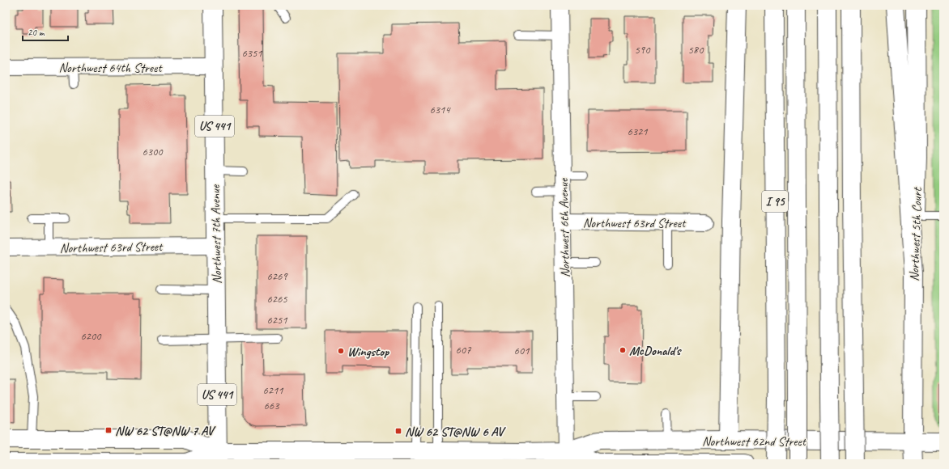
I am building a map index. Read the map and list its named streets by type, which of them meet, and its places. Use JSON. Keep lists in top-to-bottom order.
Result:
{
  "streets": {
    "main road": [
      "US 441",
      "I 95",
      "Northwest 7th Avenue",
      "Northwest 5th Court",
      "Northwest 62nd Street"
    ],
    "street": ["Northwest 64th Street", "Northwest 63rd Street", "Northwest 6th Avenue"]
  },
  "crossings": [
    ["Northwest 64th Street", "Northwest 7th Avenue"],
    ["Northwest 63rd Street", "Northwest 6th Avenue"],
    ["Northwest 63rd Street", "Northwest 7th Avenue"],
    ["Northwest 6th Avenue", "Northwest 62nd Street"],
    ["Northwest 7th Avenue", "Northwest 62nd Street"],
    ["Northwest 5th Court", "Northwest 62nd Street"]
  ],
  "places": {
    "other": ["McDonald's", "Wingstop"],
    "transit": ["NW 62 ST@NW 7 AV", "NW 62 ST@NW 6 AV"]
  },
  "house_numbers": [
    "590",
    "580",
    "6351",
    "6314",
    "6321",
    "6300",
    "6269",
    "6265",
    "6251",
    "6200",
    "607",
    "601",
    "6211",
    "663"
  ],
  "scale_bar": "20 m"
}
